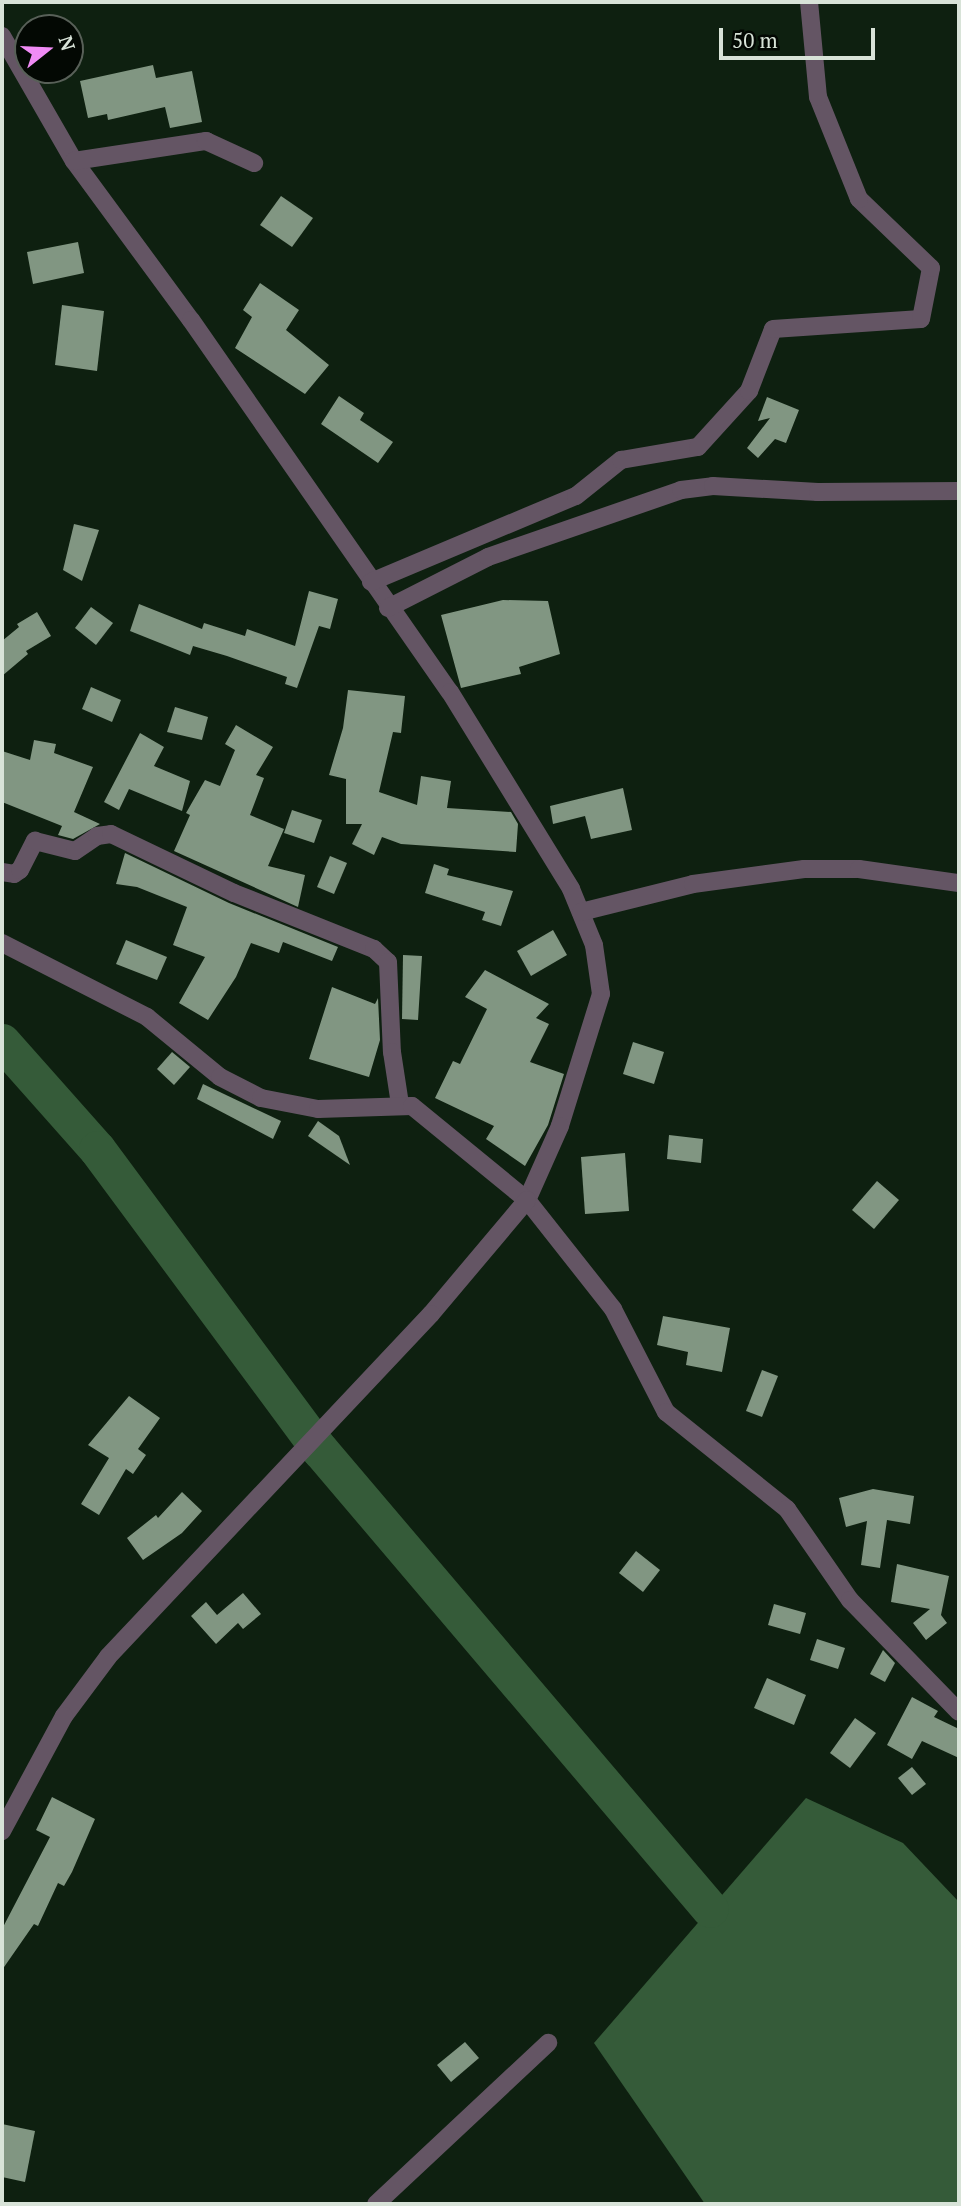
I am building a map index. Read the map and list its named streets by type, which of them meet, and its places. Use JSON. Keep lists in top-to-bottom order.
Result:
{
  "scale_bar": "50 m",
  "north": "right"
}
